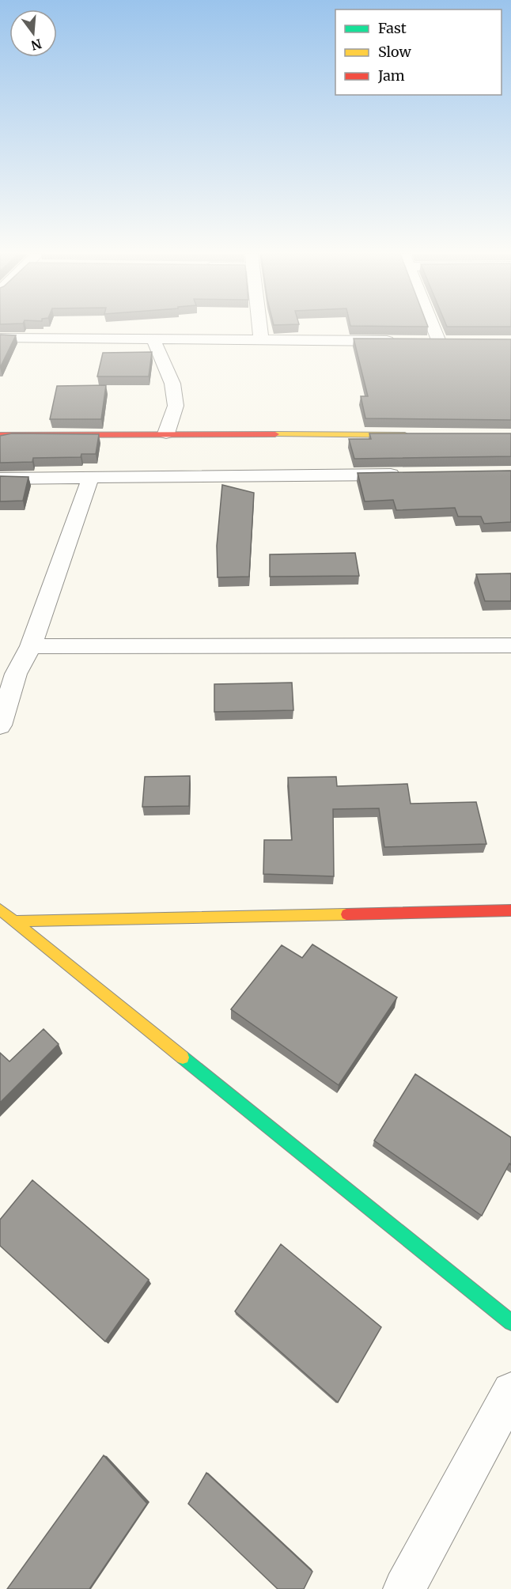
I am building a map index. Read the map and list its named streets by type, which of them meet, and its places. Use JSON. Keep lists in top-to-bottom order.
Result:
{
  "legend": ["Fast", "Slow", "Jam"],
  "north": "bottom"
}
